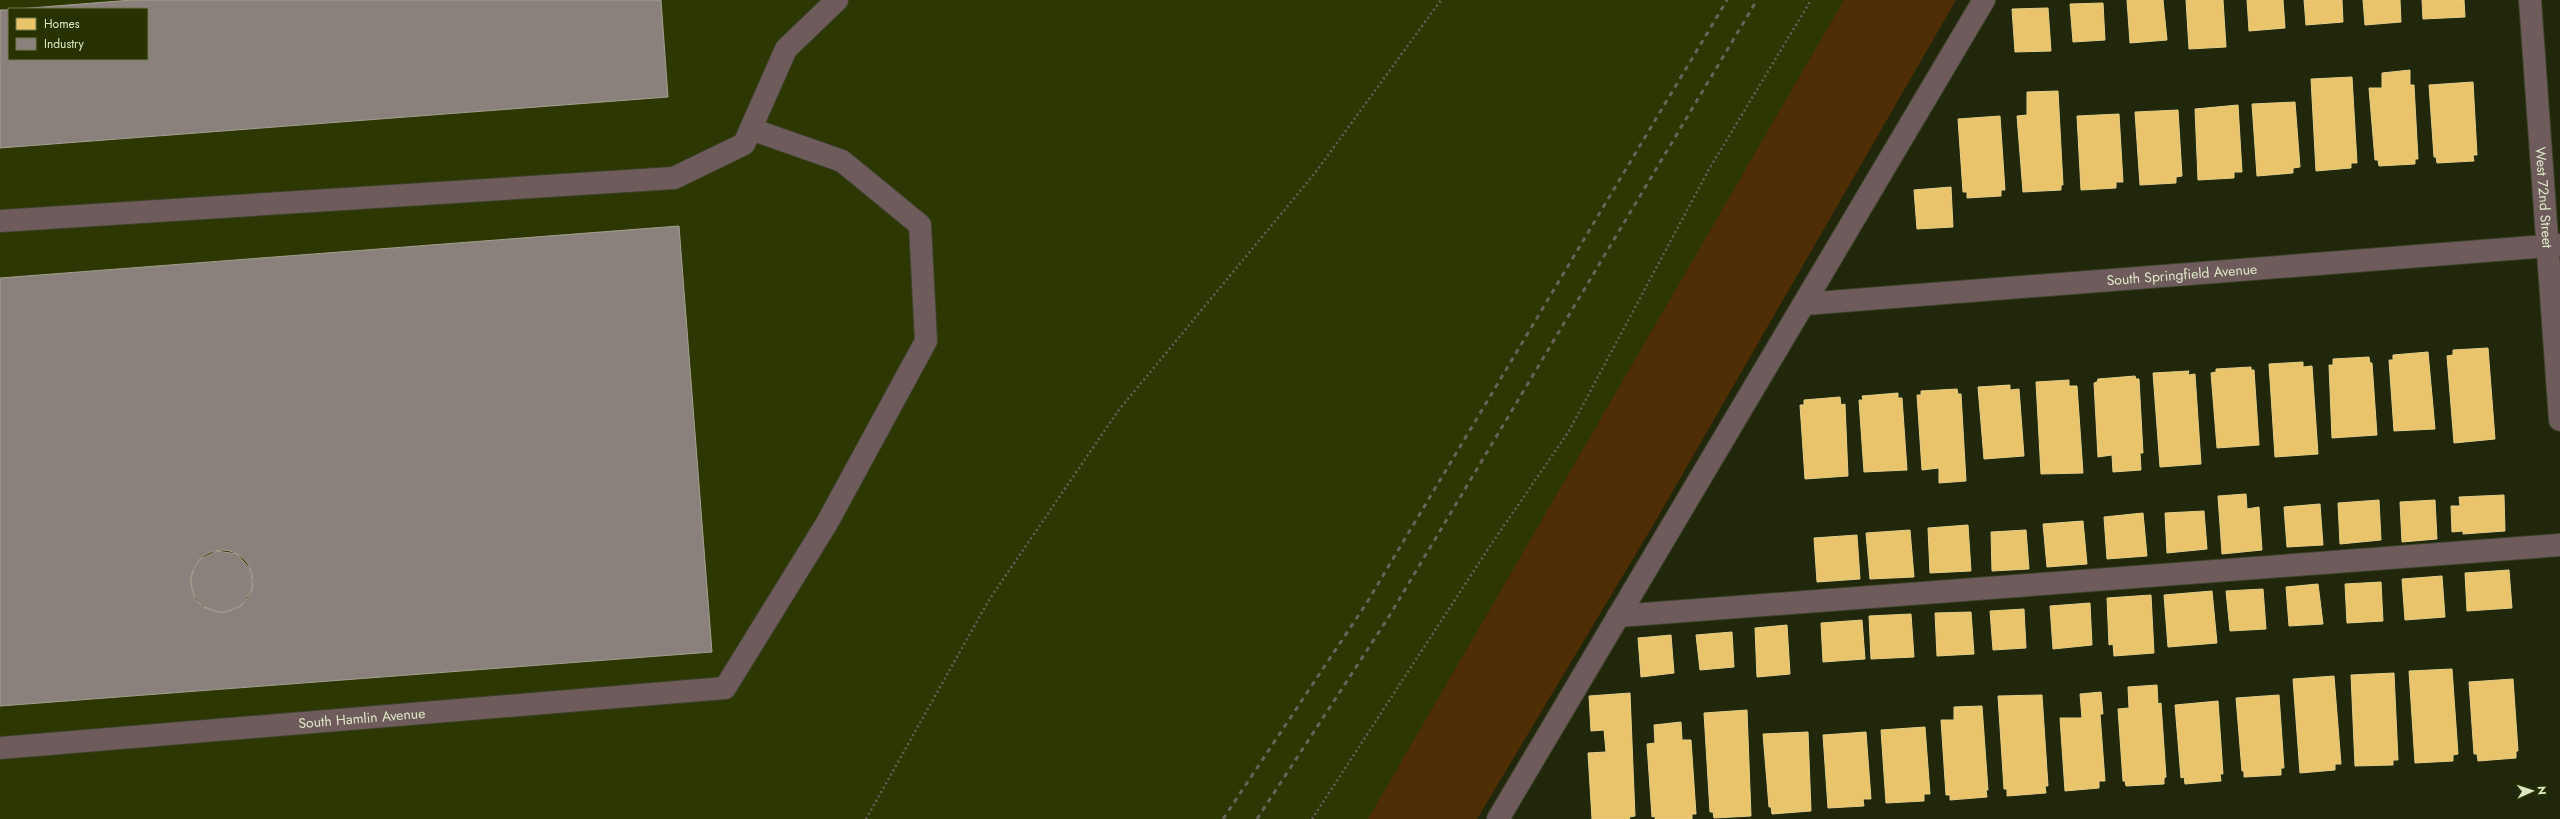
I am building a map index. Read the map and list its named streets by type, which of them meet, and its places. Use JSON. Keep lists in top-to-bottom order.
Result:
{
  "streets": {
    "street": ["West 72nd Street", "South Springfield Avenue", "South Hamlin Avenue"]
  },
  "crossings": [
    ["West 72nd Street", "South Springfield Avenue"]
  ],
  "legend": ["Homes", "Industry"],
  "north": "right"
}
